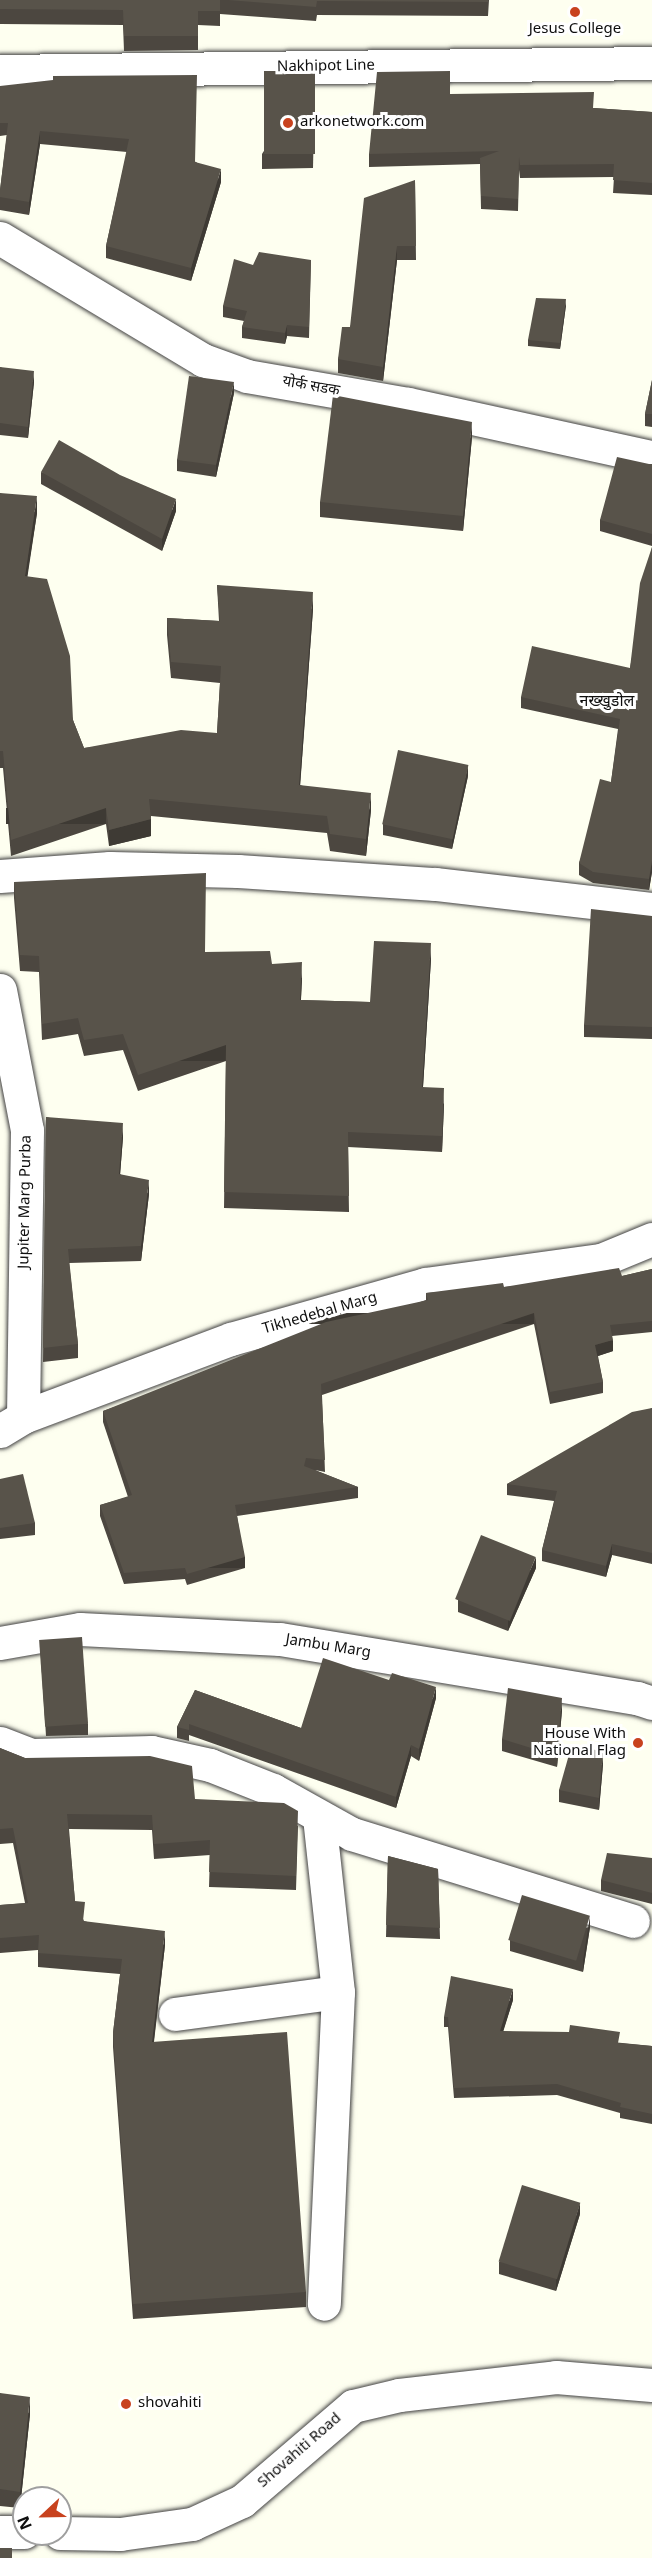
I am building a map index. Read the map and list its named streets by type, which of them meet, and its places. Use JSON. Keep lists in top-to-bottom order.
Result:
{
  "streets": {
    "street": [
      "Nakhipot Line",
      "योर्क सडक",
      "Jupiter Marg Purba",
      "Tikhedebal Marg",
      "Jambu Marg",
      "Shovahiti Road"
    ]
  },
  "crossings": [
    ["Jupiter Marg Purba", "Tikhedebal Marg"]
  ],
  "districts": ["नख्खुडोल"],
  "places": [
    "Jesus College",
    "arkonetwork.com",
    "House With National Flag",
    "shovahiti"
  ],
  "north": "left"
}
